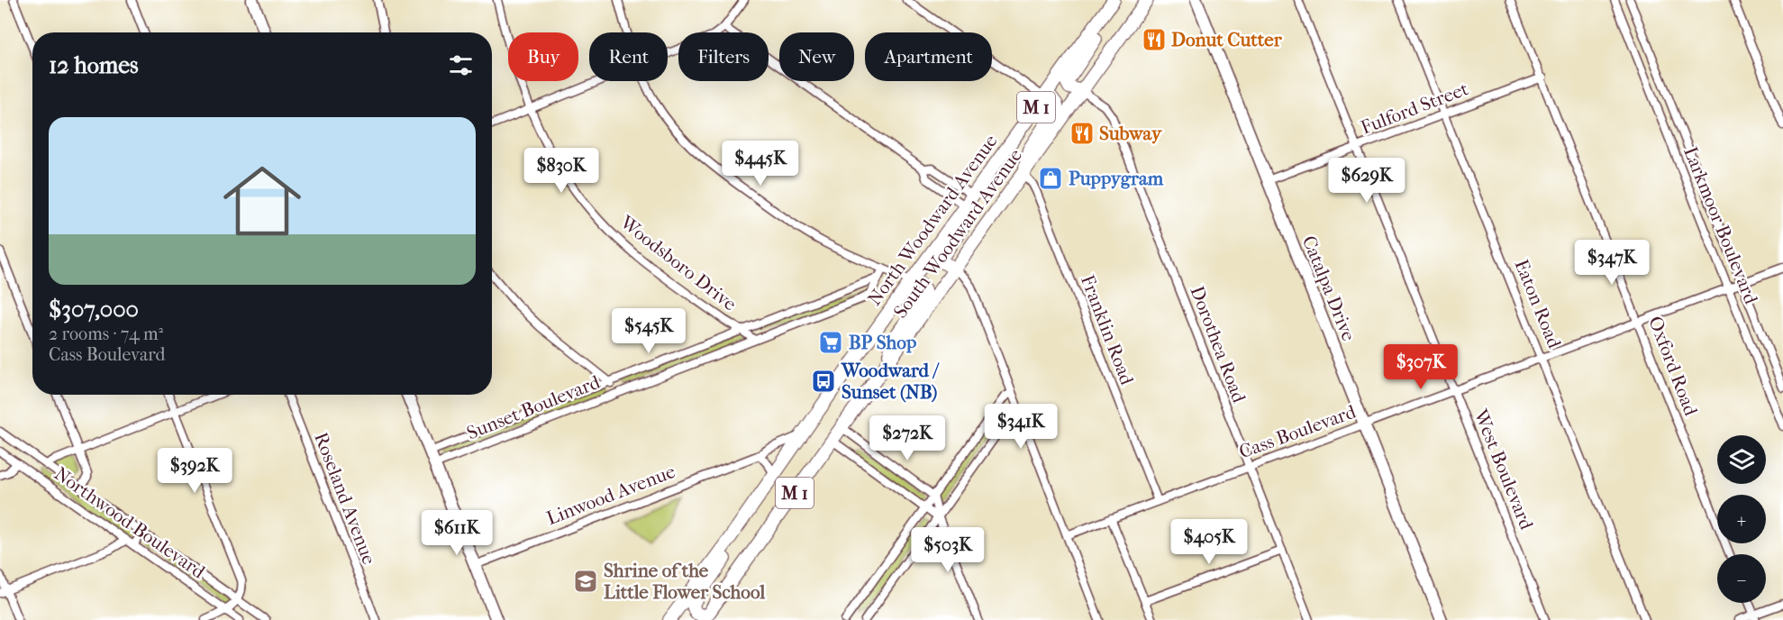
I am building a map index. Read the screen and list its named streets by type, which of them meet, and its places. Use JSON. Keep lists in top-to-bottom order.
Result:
{
  "streets": {
    "main road": ["M 1", "North Woodward Avenue", "South Woodward Avenue"],
    "street": [
      "Fulford Street",
      "Larkmoor Boulevard",
      "Woodsboro Drive",
      "Catalpa Drive",
      "Eaton Road",
      "Franklin Road",
      "Dorothea Road",
      "Oxford Road",
      "Sunset Boulevard",
      "Cass Boulevard",
      "West Boulevard",
      "Linwood Avenue",
      "Roseland Avenue",
      "Northwood Boulevard"
    ]
  },
  "crossings": [
    ["Fulford Street", "Catalpa Drive"],
    ["Fulford Street", "Eaton Road"],
    ["Fulford Street", "Oxford Road"],
    ["Fulford Street", "West Boulevard"],
    ["North Woodward Avenue", "Linwood Avenue"],
    ["Larkmoor Boulevard", "Cass Boulevard"],
    ["South Woodward Avenue", "Franklin Road"],
    ["South Woodward Avenue", "Dorothea Road"],
    ["Woodsboro Drive", "Sunset Boulevard"],
    ["Catalpa Drive", "Cass Boulevard"],
    ["Eaton Road", "Cass Boulevard"],
    ["Franklin Road", "Cass Boulevard"],
    ["Dorothea Road", "Cass Boulevard"],
    ["Oxford Road", "Cass Boulevard"],
    ["Cass Boulevard", "West Boulevard"]
  ],
  "places": {
    "restaurant": ["Donut Cutter", "Subway"],
    "shop": ["Puppygram"],
    "supermarket": ["BP Shop"],
    "bus stop": ["Woodward / Sunset (NB)"],
    "school or university": ["Shrine of the Little Flower School"]
  },
  "page": {
    "chip": [
      "Buy",
      "Rent",
      "Filters",
      "New",
      "Apartment"
    ],
    "heading": "12 homes",
    "list": [
      {
        "name": "$307,000",
        "note": "2 rooms · 74 m² · Cass Boulevard"
      }
    ],
    "price": [
      "$445K",
      "$830K",
      "$629K",
      "$347K",
      "$545K",
      "$307K",
      "$341K",
      "$272K",
      "$392K",
      "$611K",
      "$405K",
      "$503K"
    ],
    "map_buttons": ["+", "−"]
  }
}
